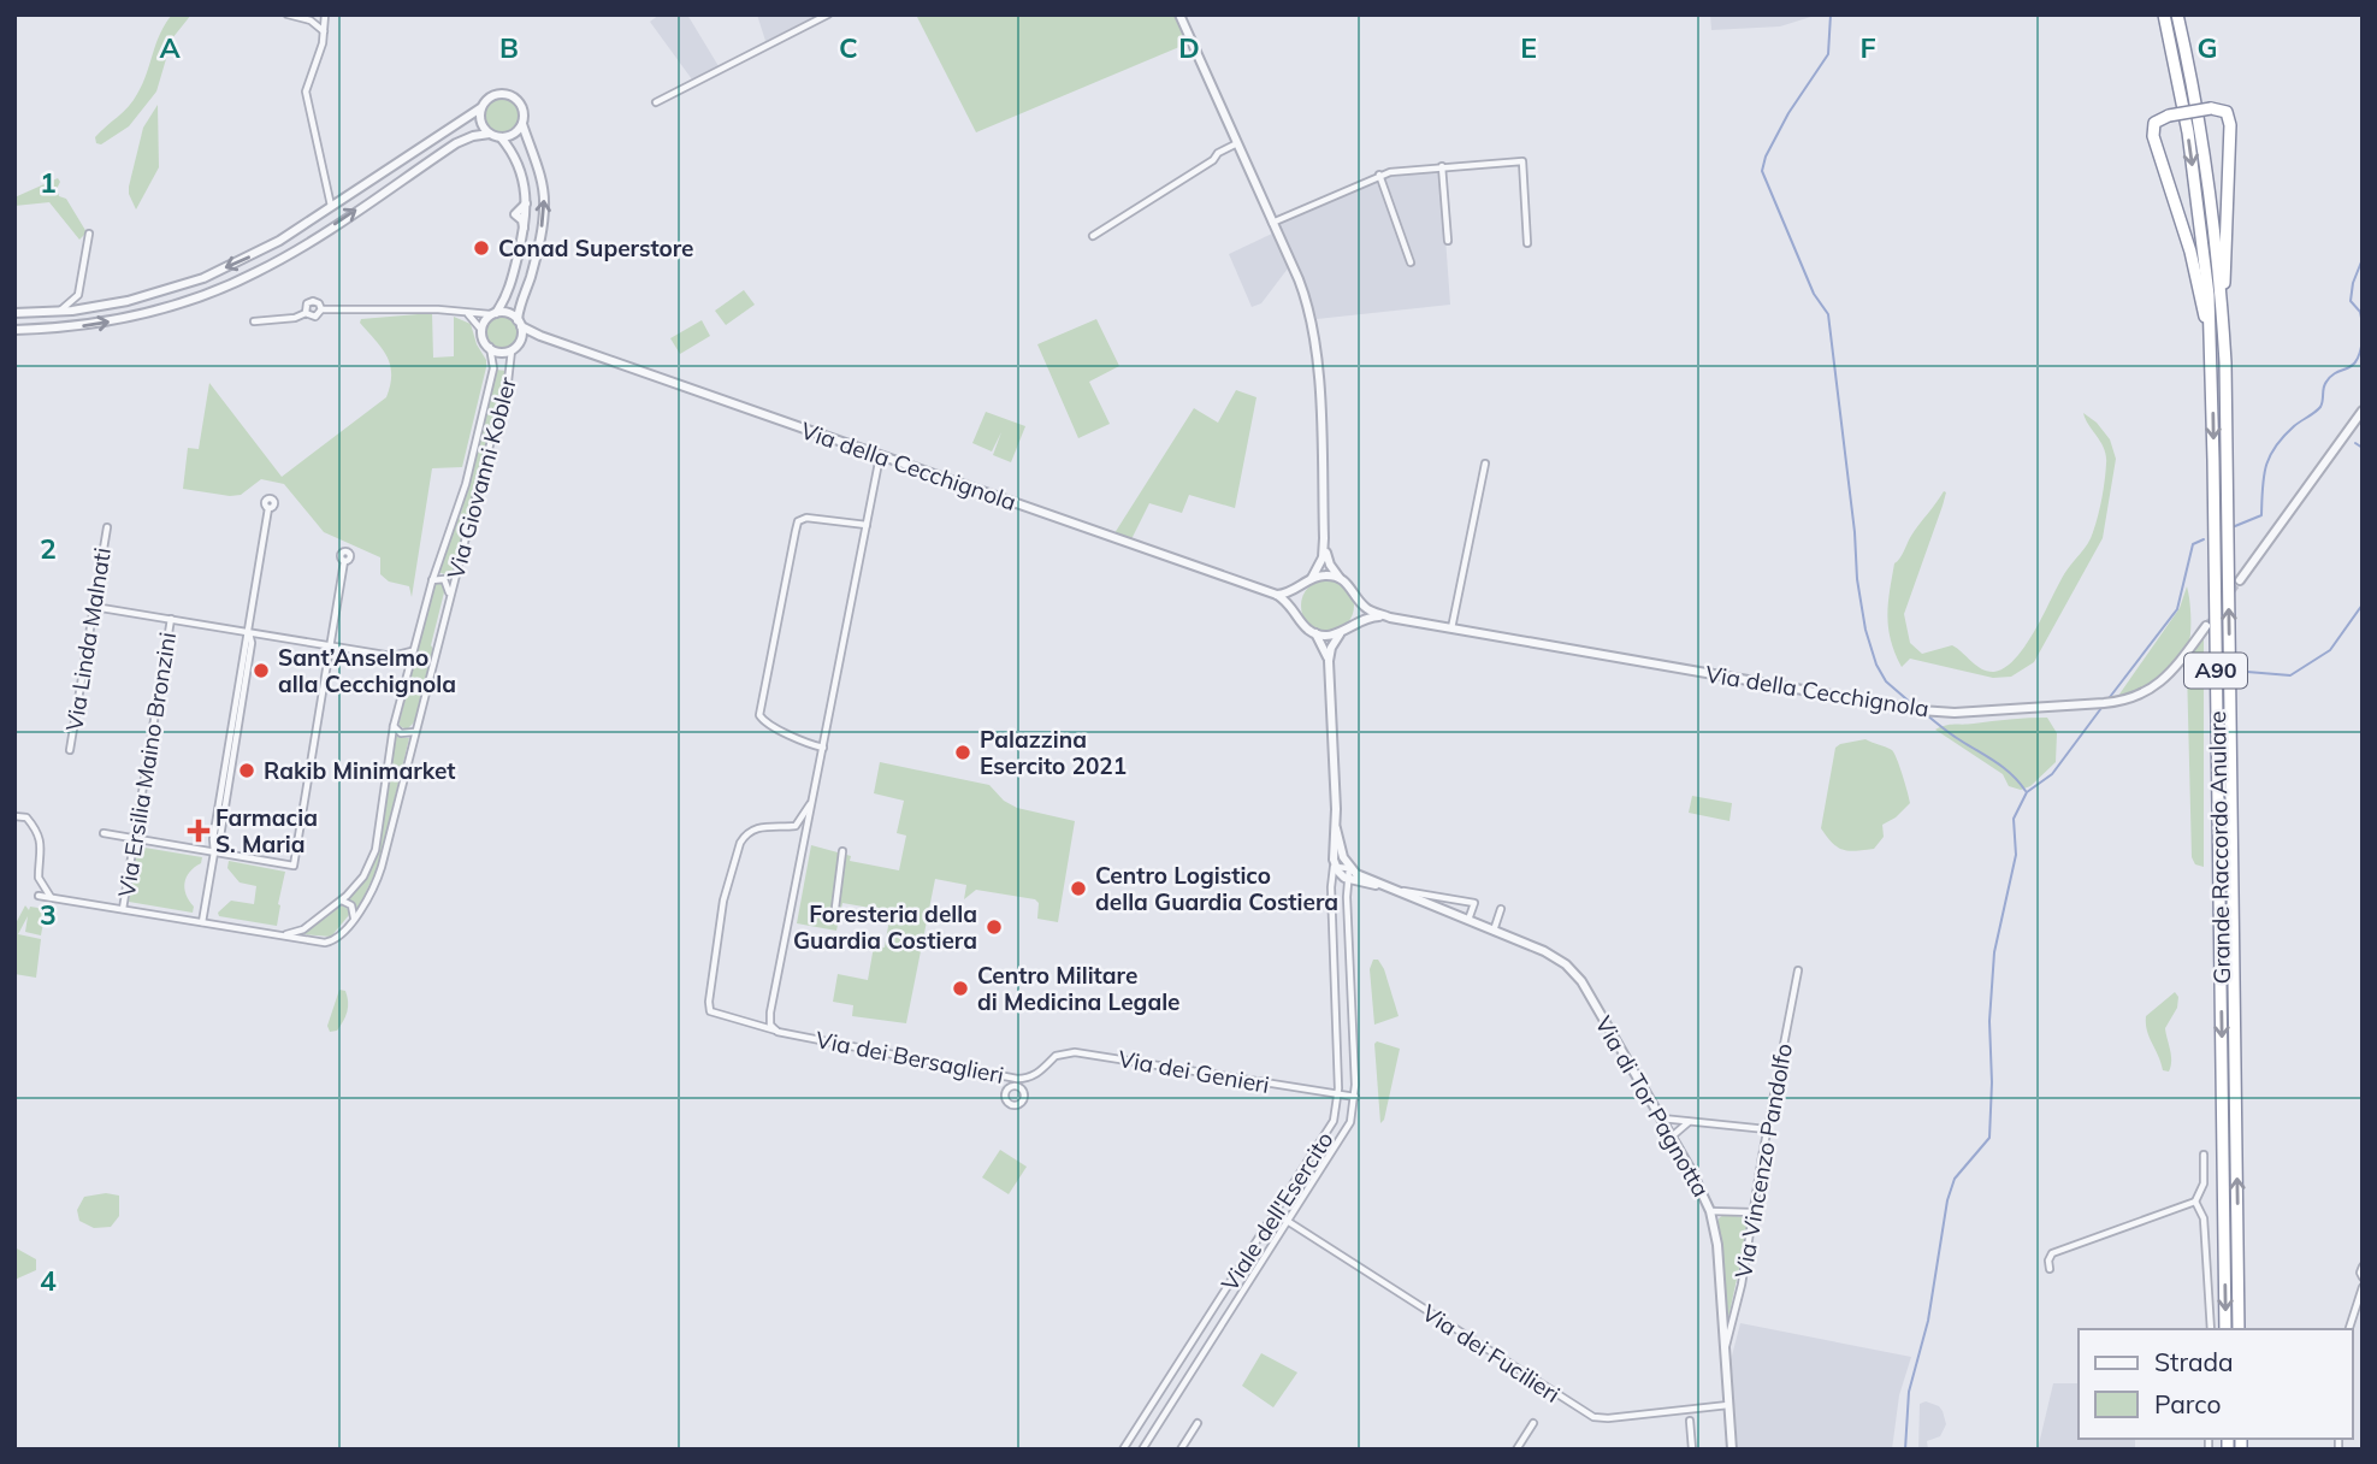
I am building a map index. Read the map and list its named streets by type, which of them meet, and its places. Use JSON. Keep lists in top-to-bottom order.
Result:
{
  "streets": {
    "highway": ["A90", "Grande Raccordo Anulare"],
    "street": [
      "Via della Cecchignola",
      "Via Giovanni Kobler",
      "Via Linda Malnati",
      "Via Ersilia Maino Bronzini",
      "Via dei Bersaglieri",
      "Via dei Genieri",
      "Via di Tor Pagnotta",
      "Via Vincenzo Pandolfo",
      "Viale dell'Esercito",
      "Via dei Fucilieri"
    ]
  },
  "crossings": [
    ["Via della Cecchignola", "Via Giovanni Kobler"],
    ["Via dei Bersaglieri", "Via dei Genieri"],
    ["Via dei Genieri", "Viale dell'Esercito"],
    ["Via di Tor Pagnotta", "Via Vincenzo Pandolfo"],
    ["Via di Tor Pagnotta", "Viale dell'Esercito"],
    ["Via di Tor Pagnotta", "Via dei Fucilieri"],
    ["Viale dell'Esercito", "Via dei Fucilieri"]
  ],
  "places": {
    "other": [
      "Conad Superstore",
      "Sant’Anselmo alla Cecchignola",
      "Palazzina Esercito 2021",
      "Rakib Minimarket",
      "Centro Logistico della Guardia Costiera",
      "Foresteria della Guardia Costiera",
      "Centro Militare di Medicina Legale"
    ],
    "health": ["Farmacia S. Maria"]
  },
  "legend": ["Strada", "Parco"],
  "grid": {
    "columns": [
      "A",
      "B",
      "C",
      "D",
      "E",
      "F",
      "G"
    ],
    "rows": [
      "1",
      "2",
      "3",
      "4"
    ]
  }
}
